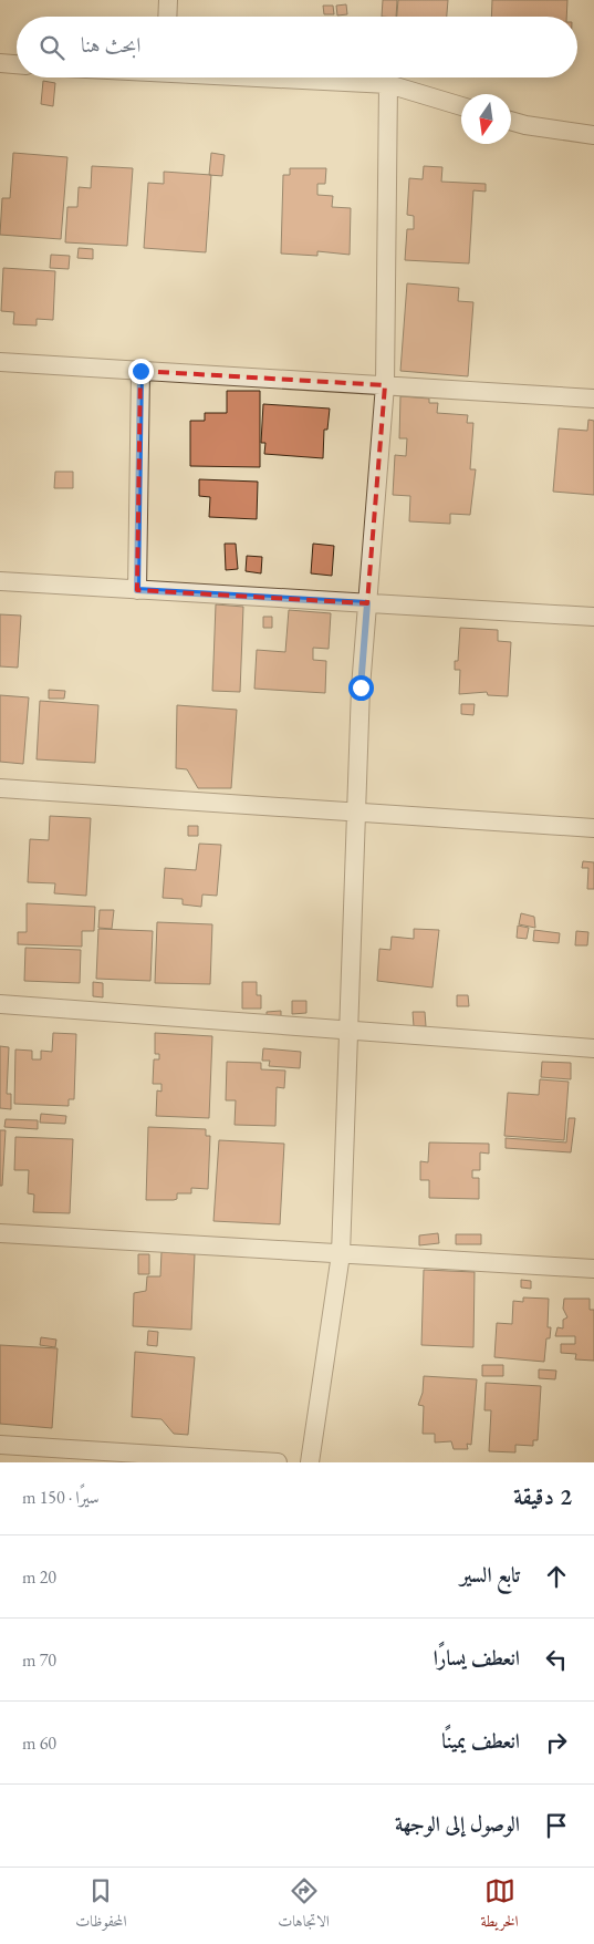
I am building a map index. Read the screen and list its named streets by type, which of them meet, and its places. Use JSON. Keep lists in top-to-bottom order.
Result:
{
  "north": "bottom",
  "page": {
    "search": "ابحث هنا",
    "heading": ["2 دقيقة", "سيرًا · 150 m"],
    "list": [
      ["تابع السير", "20 m"],
      ["انعطف يسارًا", "70 m"],
      ["انعطف يمينًا", "60 m"],
      "الوصول إلى الوجهة"
    ],
    "nav": ["الخريطة", "الاتجاهات", "المحفوظات"]
  }
}
